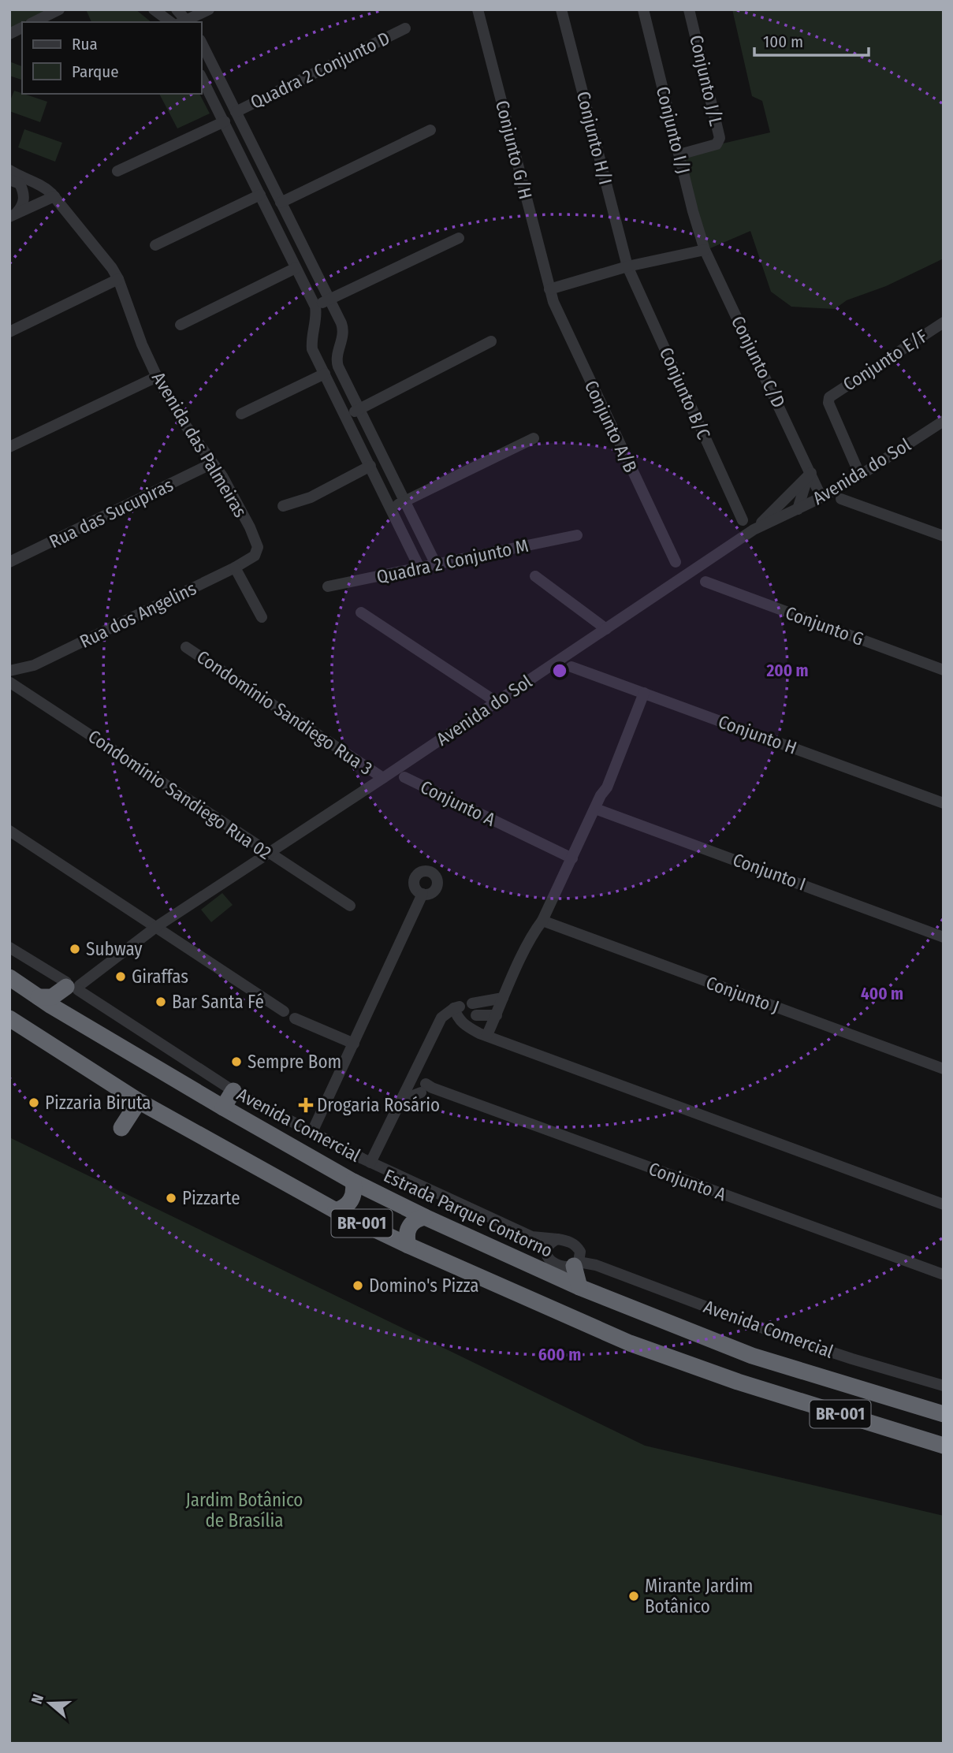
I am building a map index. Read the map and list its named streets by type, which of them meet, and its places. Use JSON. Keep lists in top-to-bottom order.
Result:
{
  "streets": {
    "highway": ["Estrada Parque Contorno", "BR-001"],
    "street": [
      "Quadra 2 Conjunto D",
      "Conjunto J/L",
      "Conjunto I/J",
      "Conjunto H/I",
      "Conjunto G/H",
      "Conjunto E/F",
      "Conjunto C/D",
      "Conjunto B/C",
      "Conjunto A/B",
      "Avenida das Palmeiras",
      "Avenida do Sol",
      "Rua das Sucupiras",
      "Quadra 2 Conjunto M",
      "Rua dos Angelins",
      "Conjunto G",
      "Condomínio Sandiego Rua 3",
      "Conjunto H",
      "Condomínio Sandiego Rua 02",
      "Conjunto A",
      "Conjunto I",
      "Conjunto J",
      "Avenida Comercial"
    ]
  },
  "crossings": [
    ["Conjunto J/L", "Conjunto I/J"],
    ["Conjunto I/J", "Conjunto C/D"],
    ["Conjunto H/I", "Conjunto B/C"],
    ["Conjunto G/H", "Conjunto A/B"],
    ["Conjunto E/F", "Avenida do Sol"],
    ["Conjunto C/D", "Avenida do Sol"],
    ["Avenida das Palmeiras", "Rua das Sucupiras"],
    ["Avenida das Palmeiras", "Rua dos Angelins"],
    ["Avenida do Sol", "Condomínio Sandiego Rua 3"],
    ["Avenida do Sol", "Condomínio Sandiego Rua 02"],
    ["Avenida do Sol", "Avenida Comercial"]
  ],
  "parks": ["Jardim Botânico de Brasília"],
  "places": {
    "other": [
      "Subway",
      "Giraffas",
      "Bar Santa Fé",
      "Sempre Bom",
      "Pizzaria Biruta",
      "Pizzarte",
      "Domino's Pizza",
      "Mirante Jardim Botânico"
    ],
    "health": ["Drogaria Rosário"]
  },
  "legend": ["Rua", "Parque"],
  "scale_bar": "100 m",
  "north": "left",
  "rings": ["200 m", "400 m", "600 m"]
}
